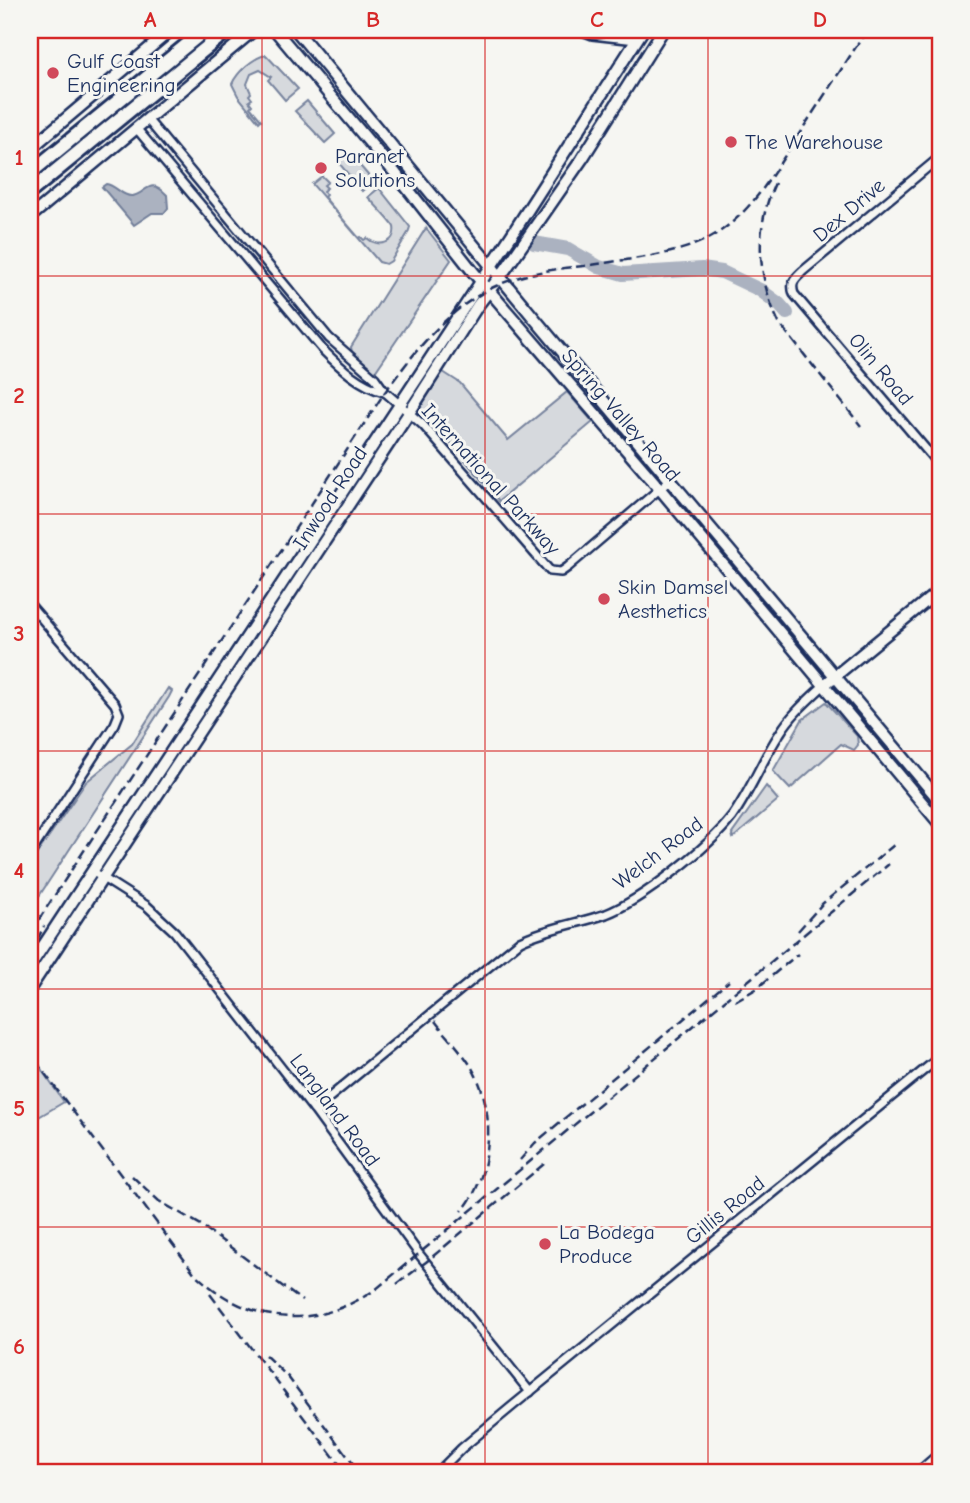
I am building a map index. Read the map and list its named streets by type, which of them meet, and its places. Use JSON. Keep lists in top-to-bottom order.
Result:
{
  "streets": {
    "main road": ["Spring Valley Road", "Inwood Road", "Welch Road"],
    "street": [
      "Dex Drive",
      "Olin Road",
      "International Parkway",
      "Langland Road",
      "Gillis Road"
    ]
  },
  "crossings": [
    ["Dex Drive", "Olin Road"],
    ["Spring Valley Road", "International Parkway"],
    ["Spring Valley Road", "Inwood Road"],
    ["Spring Valley Road", "Welch Road"],
    ["International Parkway", "Inwood Road"],
    ["Inwood Road", "Langland Road"],
    ["Welch Road", "Langland Road"],
    ["Langland Road", "Gillis Road"]
  ],
  "places": [
    "Gulf Coast Engineering",
    "The Warehouse",
    "Paranet Solutions",
    "Skin Damsel Aesthetics",
    "La Bodega Produce"
  ],
  "grid": {
    "columns": [
      "A",
      "B",
      "C",
      "D"
    ],
    "rows": [
      "1",
      "2",
      "3",
      "4",
      "5",
      "6"
    ]
  }
}
